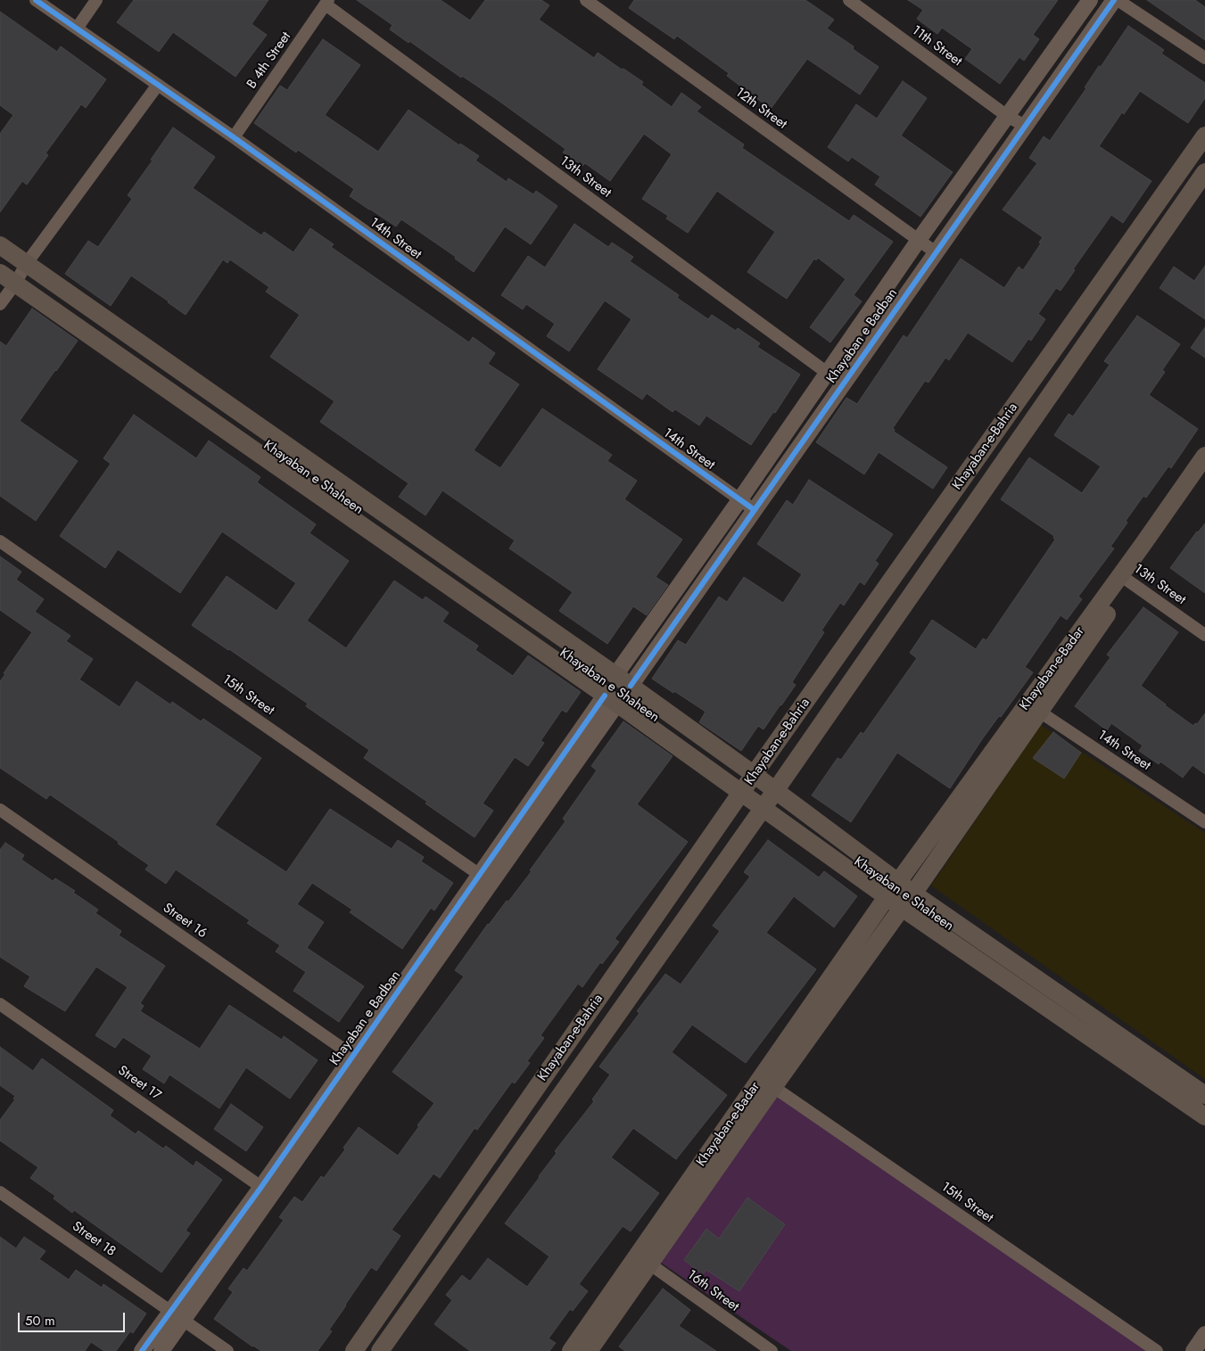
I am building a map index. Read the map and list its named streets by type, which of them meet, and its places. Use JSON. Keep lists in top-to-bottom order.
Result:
{
  "streets": {
    "main road": ["Khayaban-e-Bahria", "Khayaban e Shaheen", "Khayaban-e-Badar"],
    "street": [
      "11th Street",
      "B 4th Street",
      "12th Street",
      "13th Street",
      "14th Street",
      "Khayaban e Badban",
      "15th Street",
      "Street 16",
      "Street 17",
      "Street 18",
      "16th Street"
    ]
  },
  "crossings": [
    ["11th Street", "Khayaban e Badban"],
    ["B 4th Street", "13th Street"],
    ["B 4th Street", "14th Street"],
    ["12th Street", "Khayaban e Badban"],
    ["13th Street", "Khayaban e Badban"],
    ["13th Street", "Khayaban-e-Badar"],
    ["14th Street", "Khayaban e Badban"],
    ["14th Street", "Khayaban-e-Badar"],
    ["Khayaban e Badban", "Khayaban e Shaheen"],
    ["Khayaban e Badban", "15th Street"],
    ["Khayaban e Badban", "Street 16"],
    ["Khayaban e Badban", "Street 17"],
    ["Khayaban e Badban", "Street 18"],
    ["Khayaban-e-Bahria", "Khayaban e Shaheen"],
    ["Khayaban e Shaheen", "Khayaban-e-Badar"],
    ["Khayaban-e-Badar", "15th Street"],
    ["Khayaban-e-Badar", "16th Street"]
  ],
  "scale_bar": "50 m"
}
